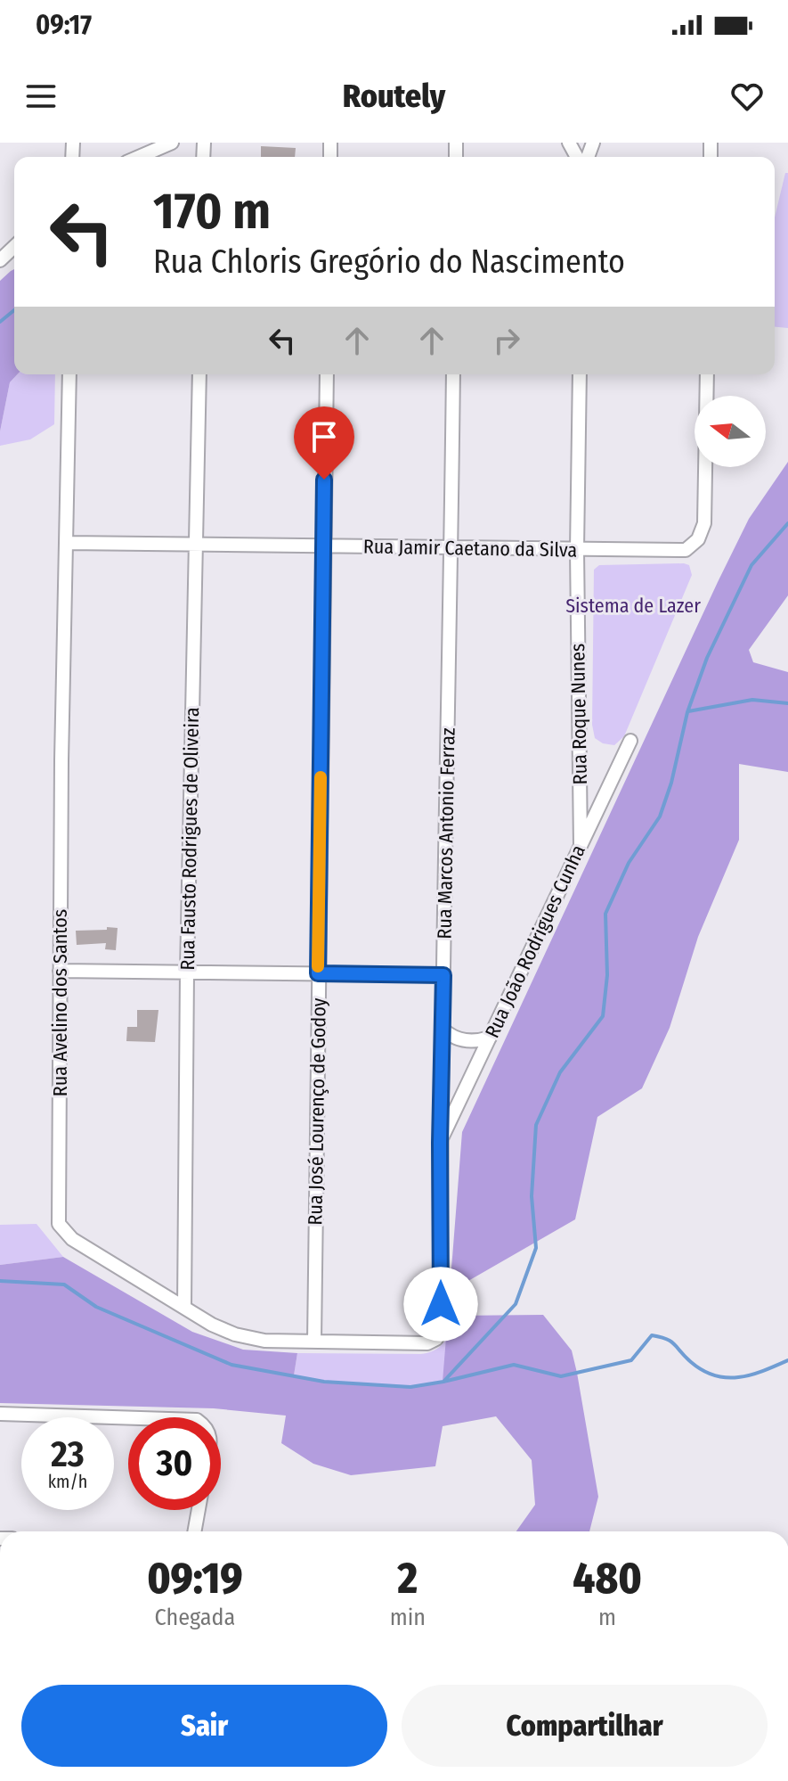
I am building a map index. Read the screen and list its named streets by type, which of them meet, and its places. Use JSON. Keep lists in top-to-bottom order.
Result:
{
  "streets": {
    "street": [
      "Rua Jamir Caetano da Silva",
      "Rua Roque Nunes",
      "Rua Marcos Antonio Ferraz",
      "Rua Fausto Rodrigues de Oliveira",
      "Rua João Rodrigues Cunha",
      "Rua Avelino dos Santos",
      "Rua José Lourenço de Godoy"
    ]
  },
  "crossings": [
    ["Rua Jamir Caetano da Silva", "Rua Roque Nunes"],
    ["Rua Jamir Caetano da Silva", "Rua Marcos Antonio Ferraz"],
    ["Rua Jamir Caetano da Silva", "Rua Fausto Rodrigues de Oliveira"],
    ["Rua Jamir Caetano da Silva", "Rua Avelino dos Santos"],
    ["Rua Jamir Caetano da Silva", "Rua José Lourenço de Godoy"],
    ["Rua Roque Nunes", "Rua João Rodrigues Cunha"],
    ["Rua Marcos Antonio Ferraz", "Rua João Rodrigues Cunha"],
    ["Rua Marcos Antonio Ferraz", "Rua Avelino dos Santos"],
    ["Rua Fausto Rodrigues de Oliveira", "Rua Avelino dos Santos"],
    ["Rua Avelino dos Santos", "Rua José Lourenço de Godoy"]
  ],
  "parks": ["Sistema de Lazer"],
  "north": "left",
  "page": {
    "status": "09:17",
    "header": "Routely",
    "turn": ["170 m", "Rua Chloris Gregório do Nascimento"],
    "speed": "23 km/h",
    "limit": "30",
    "eta": [
      "09:19",
      "Chegada",
      "2",
      "min",
      "480",
      "m"
    ],
    "buttons": ["Sair", "Compartilhar"]
  }
}
